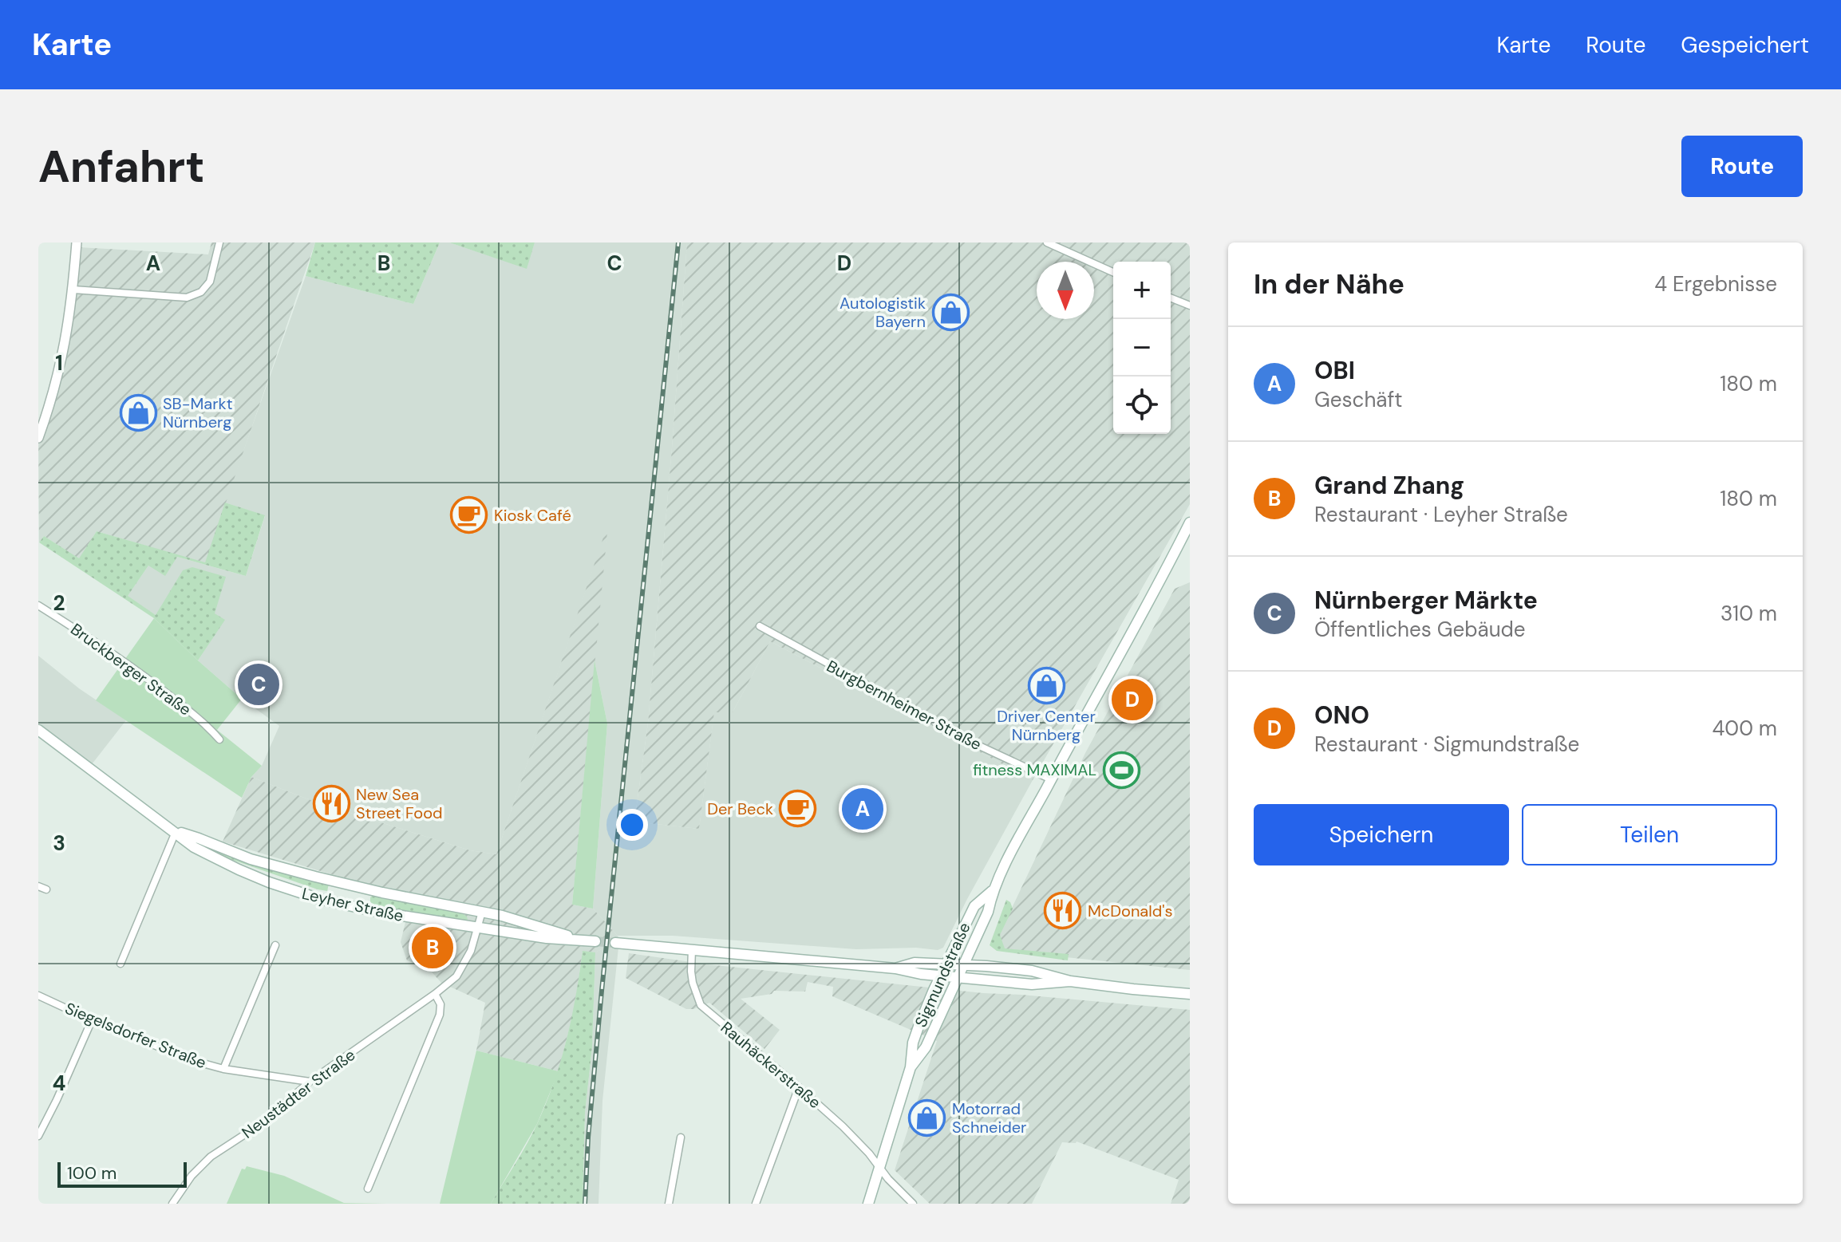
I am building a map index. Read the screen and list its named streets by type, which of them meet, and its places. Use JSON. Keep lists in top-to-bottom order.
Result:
{
  "streets": {
    "main road": ["Leyher Straße", "Sigmundstraße"],
    "street": [
      "Bruckberger Straße",
      "Burgbernheimer Straße",
      "Siegelsdorfer Straße",
      "Rauhäckerstraße",
      "Neustädter Straße"
    ]
  },
  "crossings": [
    ["Burgbernheimer Straße", "Sigmundstraße"],
    ["Leyher Straße", "Neustädter Straße"],
    ["Sigmundstraße", "Rauhäckerstraße"],
    ["Siegelsdorfer Straße", "Neustädter Straße"]
  ],
  "places": {
    "shop": [
      "Autologistik Bayern",
      "SB-Markt Nürnberg",
      "Driver Center Nürnberg",
      "Motorrad Schneider"
    ],
    "cafe": ["Kiosk Café", "Der Beck"],
    "sports": ["fitness MAXIMAL"],
    "restaurant": ["New Sea Street Food", "McDonald's"]
  },
  "scale_bar": "100 m",
  "north": "bottom",
  "page": {
    "header": "Karte",
    "nav": ["Karte", "Route", "Gespeichert"],
    "buttons": [
      "Route",
      ["Speichern", "Teilen"]
    ],
    "title": "Anfahrt",
    "heading": ["In der Nähe", "4 Ergebnisse"],
    "map_buttons": ["+", "−"],
    "list": [
      {
        "mark": "A",
        "name": "OBI",
        "note": "Geschäft",
        "value": "180 m"
      },
      {
        "mark": "B",
        "name": "Grand Zhang",
        "note": "Restaurant · Leyher Straße",
        "value": "180 m"
      },
      {
        "mark": "C",
        "name": "Nürnberger Märkte",
        "note": "Öffentliches Gebäude",
        "value": "310 m"
      },
      {
        "mark": "D",
        "name": "ONO",
        "note": "Restaurant · Sigmundstraße",
        "value": "400 m"
      }
    ],
    "pins": [
      "C",
      "D",
      "A",
      "B"
    ],
    "scale": "100 m"
  },
  "grid": {
    "columns": [
      "A",
      "B",
      "C",
      "D"
    ],
    "rows": [
      "1",
      "2",
      "3",
      "4"
    ]
  }
}
